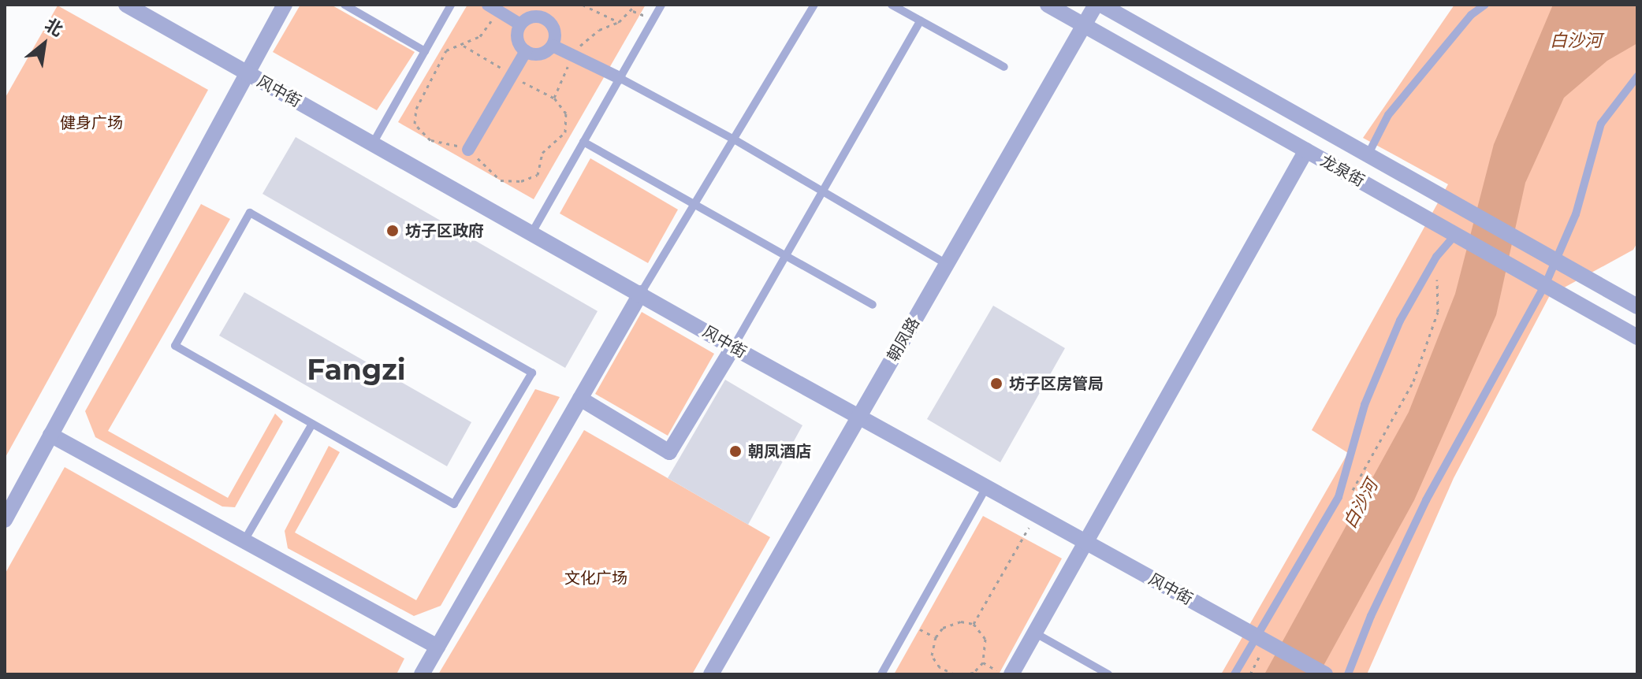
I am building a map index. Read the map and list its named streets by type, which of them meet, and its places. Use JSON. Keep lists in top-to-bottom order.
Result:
{
  "streets": {
    "street": ["风中街", "龙泉街", "朝凤路"]
  },
  "crossings": [
    ["风中街", "朝凤路"],
    ["龙泉街", "朝凤路"]
  ],
  "districts": ["Fangzi"],
  "water": ["白沙河"],
  "parks": ["健身广场", "文化广场"],
  "places": ["坊子区政府", "坊子区房管局", "朝凤酒店"],
  "north": "top right"
}
